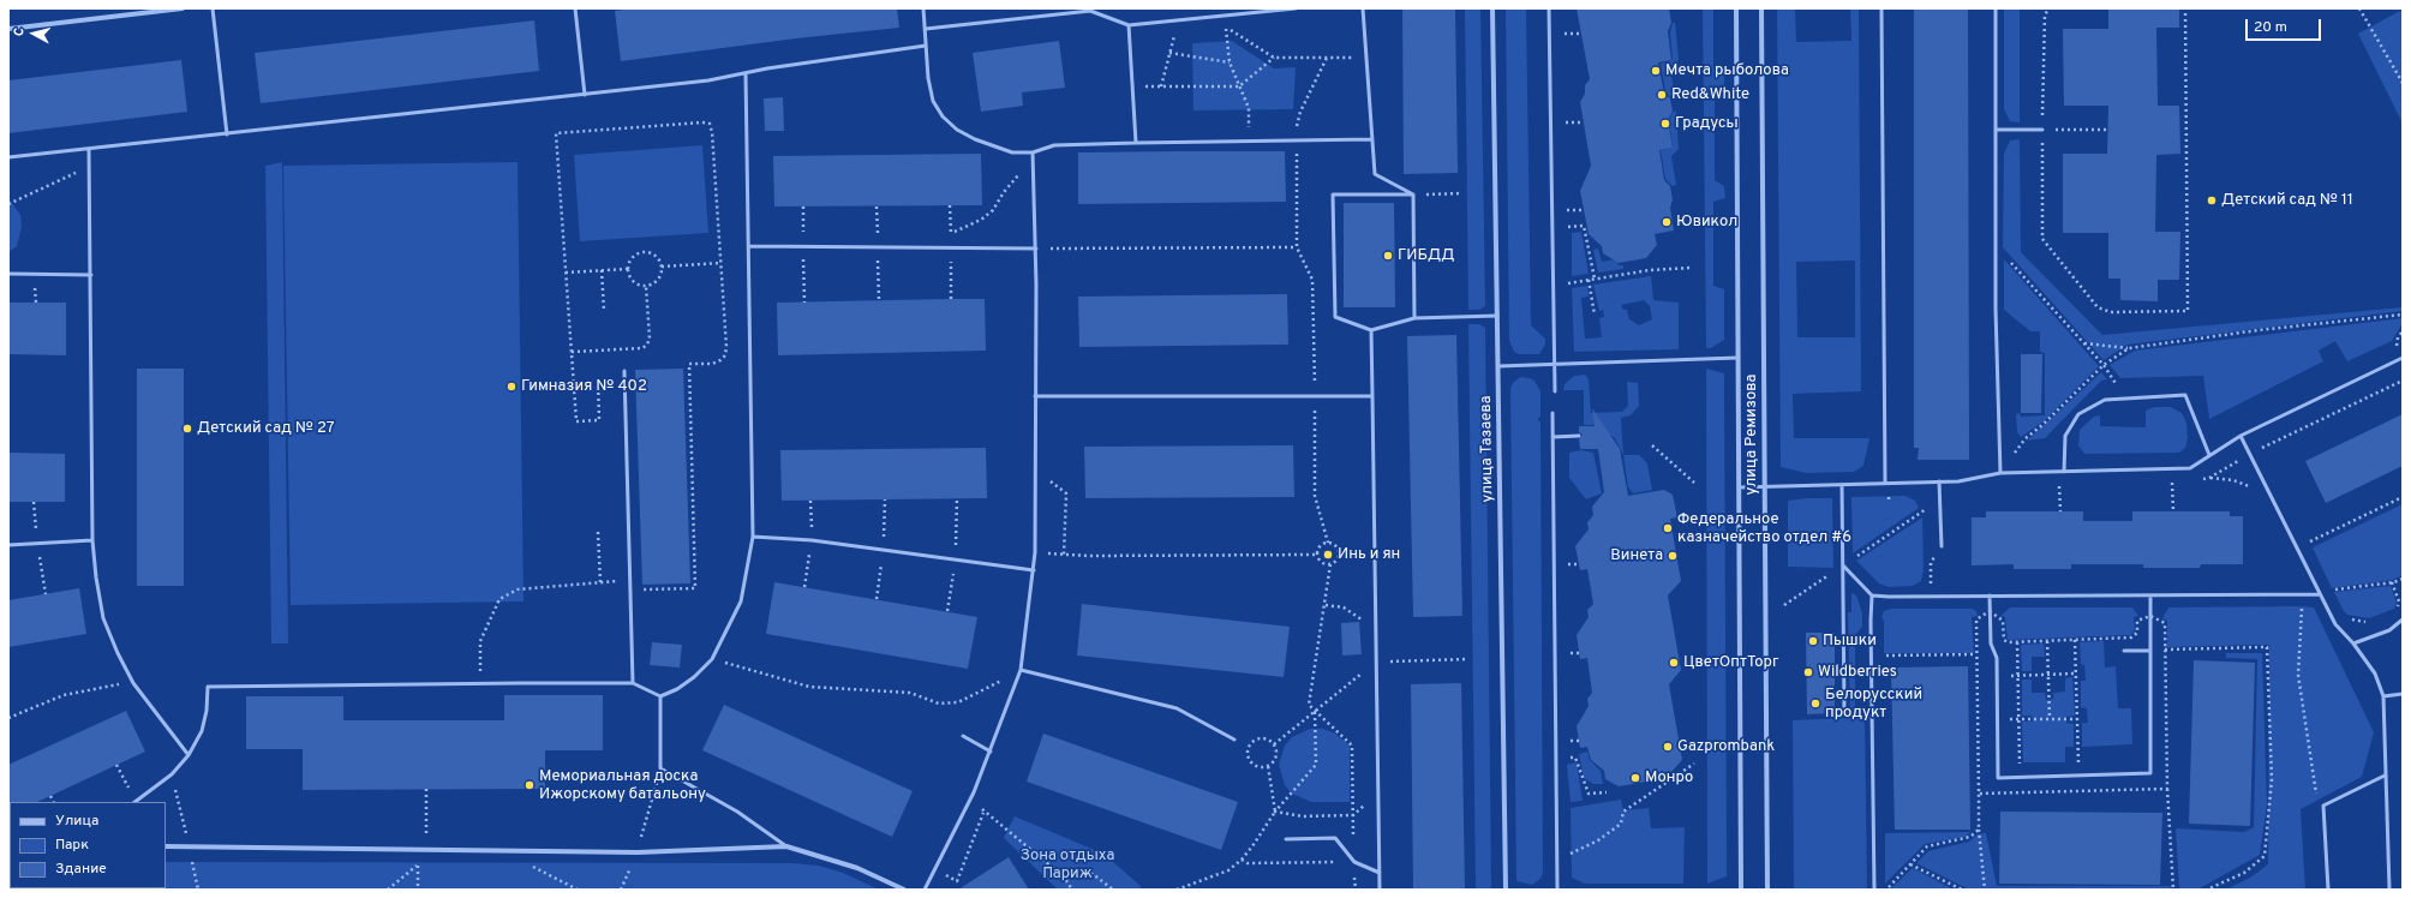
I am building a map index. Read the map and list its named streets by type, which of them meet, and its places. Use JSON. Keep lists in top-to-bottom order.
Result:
{
  "streets": {
    "street": ["улица Ремизова", "улица Тазаева"]
  },
  "parks": ["Зона отдыха Париж"],
  "places": [
    "Мечта рыболова",
    "Red&White",
    "Градусы",
    "Детский сад № 11",
    "Ювикол",
    "ГИБДД",
    "Гимназия № 402",
    "Детский сад № 27",
    "Федеральное казначейство отдел #6",
    "Инь и ян",
    "Винета",
    "Пышки",
    "ЦветОптТорг",
    "Wildberries",
    "Белорусский продукт",
    "Gazprombank",
    "Монро",
    "Мемориальная доска Ижорскому батальону"
  ],
  "legend": ["Улица", "Парк", "Здание"],
  "scale_bar": "20 m",
  "north": "left"
}
